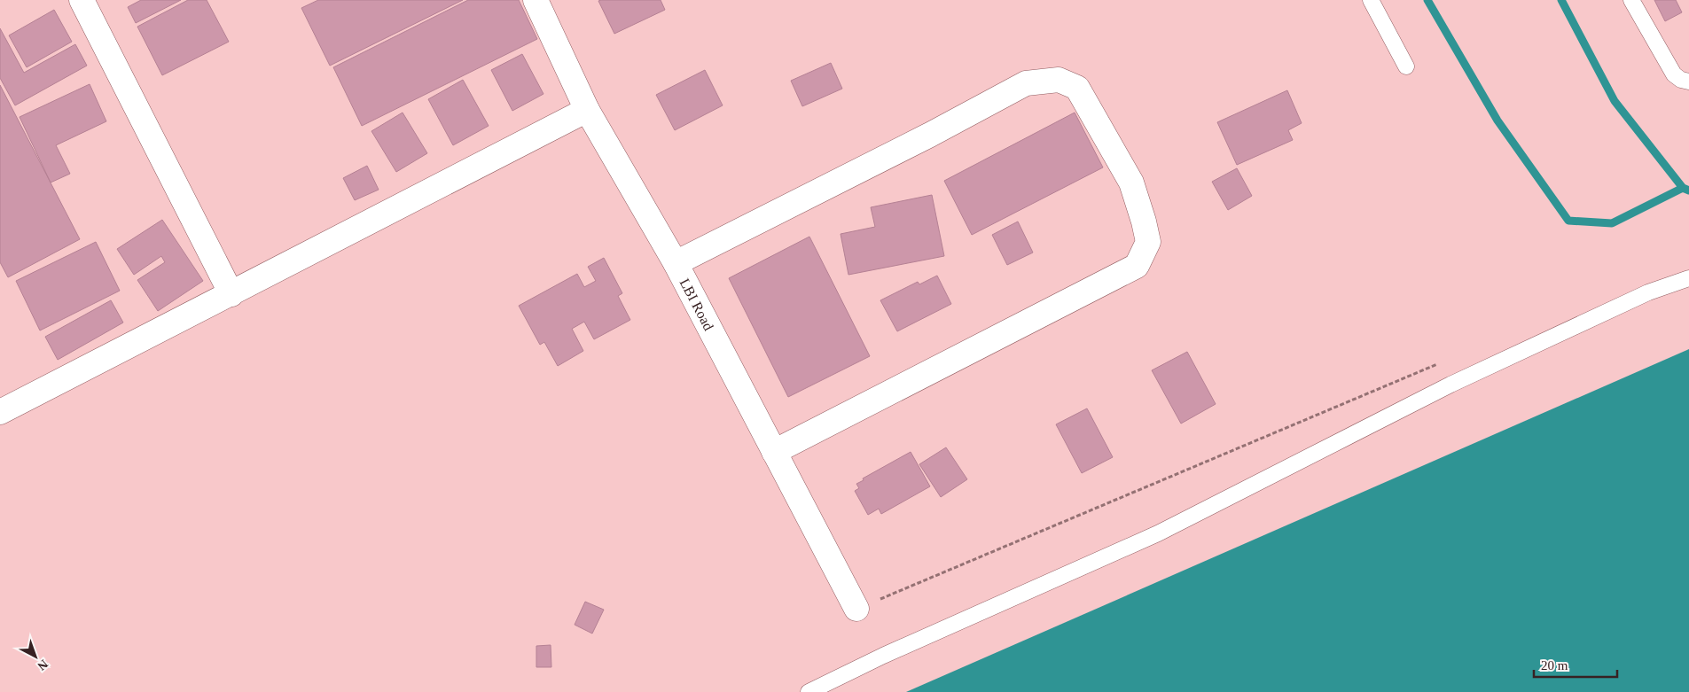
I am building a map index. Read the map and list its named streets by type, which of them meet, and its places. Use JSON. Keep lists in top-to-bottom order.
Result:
{
  "streets": {
    "street": ["LBI Road"]
  },
  "scale_bar": "20 m",
  "north": "bottom right"
}
